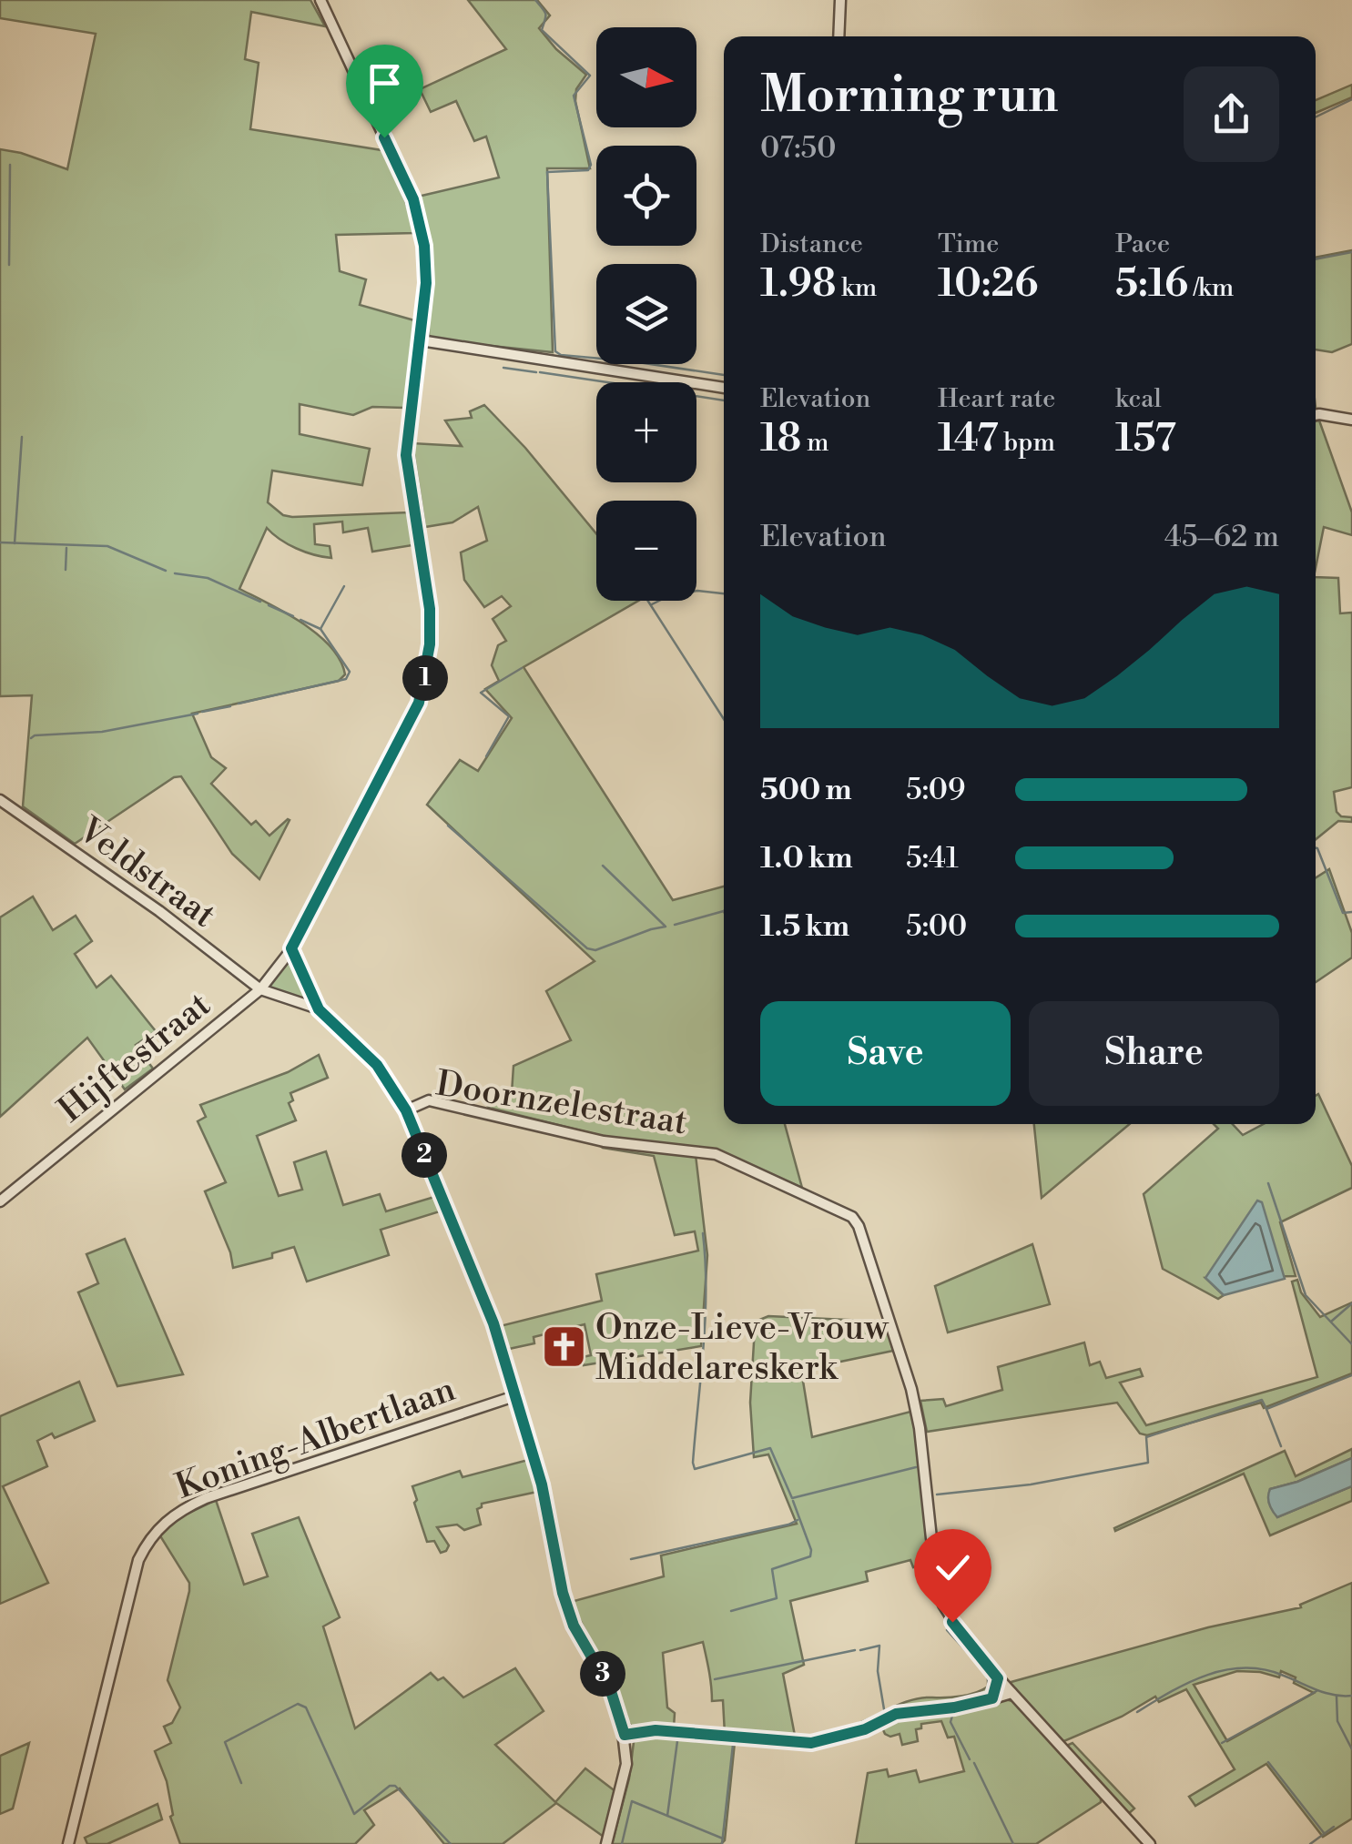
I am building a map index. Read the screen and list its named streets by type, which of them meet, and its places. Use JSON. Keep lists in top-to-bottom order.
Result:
{
  "streets": {
    "street": [
      "Veldstraat",
      "Hijftestraat",
      "Doornzelestraat",
      "Koning-Albertlaan"
    ]
  },
  "crossings": [
    ["Veldstraat", "Hijftestraat"]
  ],
  "places": {
    "church": ["Onze-Lieve-Vrouw Middelareskerk"]
  },
  "north": "right",
  "page": {
    "map_buttons": ["+", "−"],
    "heading": ["Morning run", "07:50"],
    "stats": [
      ["Distance", "1.98 km"],
      ["Time", "10:26"],
      ["Pace", "5:16 /km"],
      ["Elevation", "18 m"],
      ["Heart rate", "147 bpm"],
      ["kcal", "157"]
    ],
    "chart": ["Elevation", "45–62 m"],
    "pins": ["1", "2", "3"],
    "list": [
      {
        "name": "500 m",
        "note": "5:09"
      },
      {
        "name": "1.0 km",
        "note": "5:41"
      },
      {
        "name": "1.5 km",
        "note": "5:00"
      }
    ],
    "buttons": ["Save", "Share"]
  }
}
